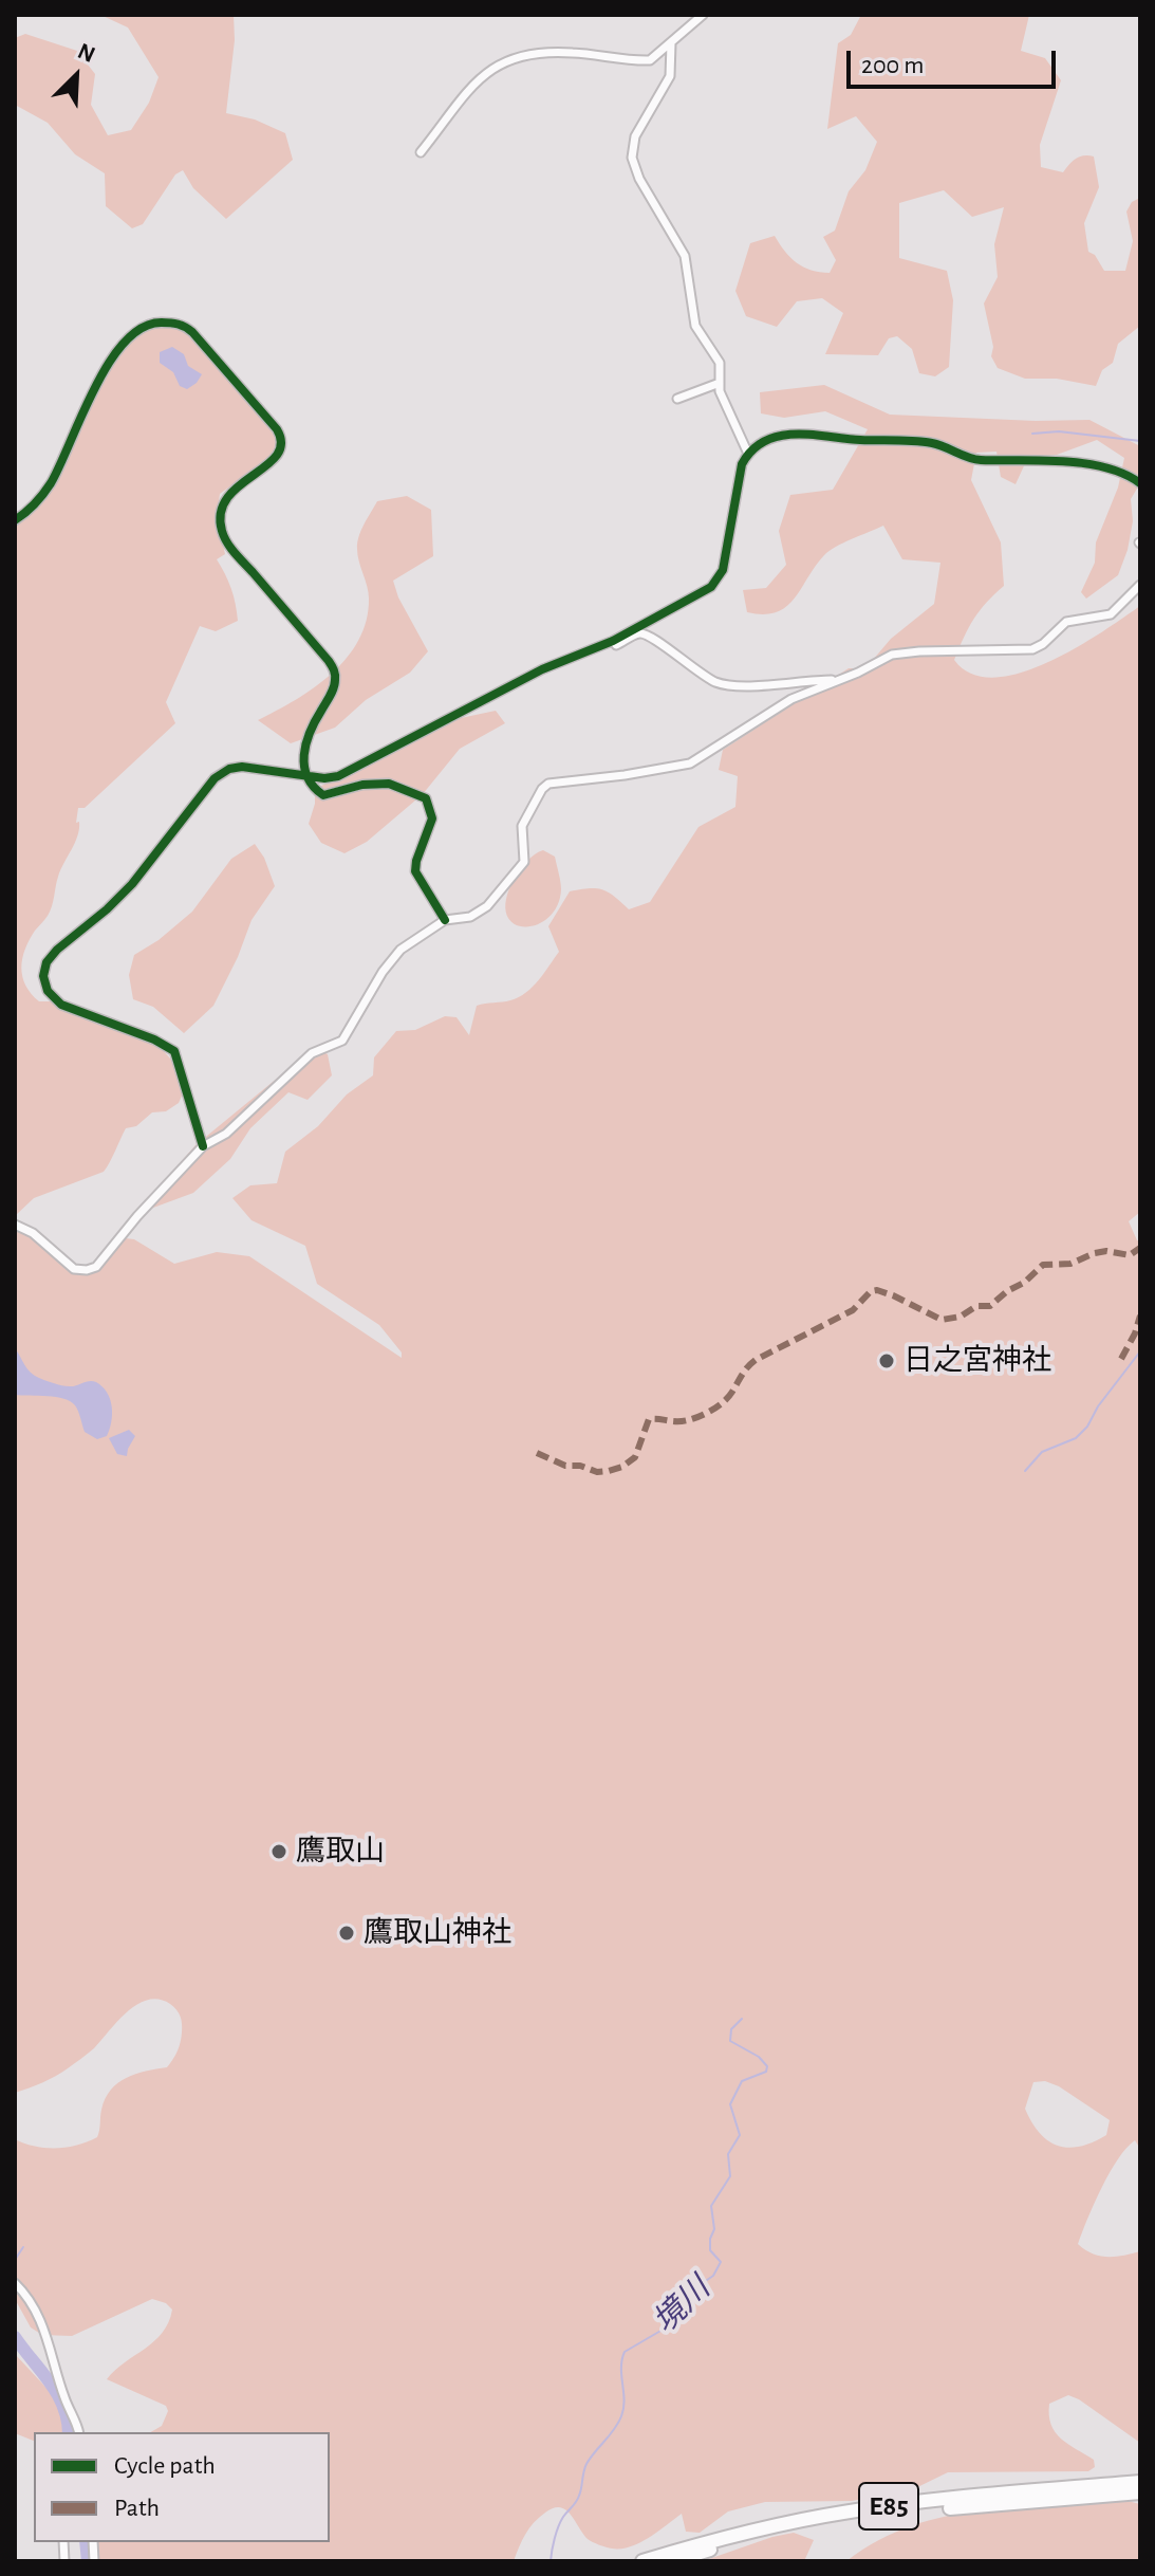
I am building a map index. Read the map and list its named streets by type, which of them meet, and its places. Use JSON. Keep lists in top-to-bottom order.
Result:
{
  "streets": {
    "highway": ["E85"]
  },
  "water": ["境川"],
  "places": ["日之宮神社", "鷹取山", "鷹取山神社"],
  "legend": ["Cycle path", "Path"],
  "scale_bar": "200 m",
  "north": "top right"
}
